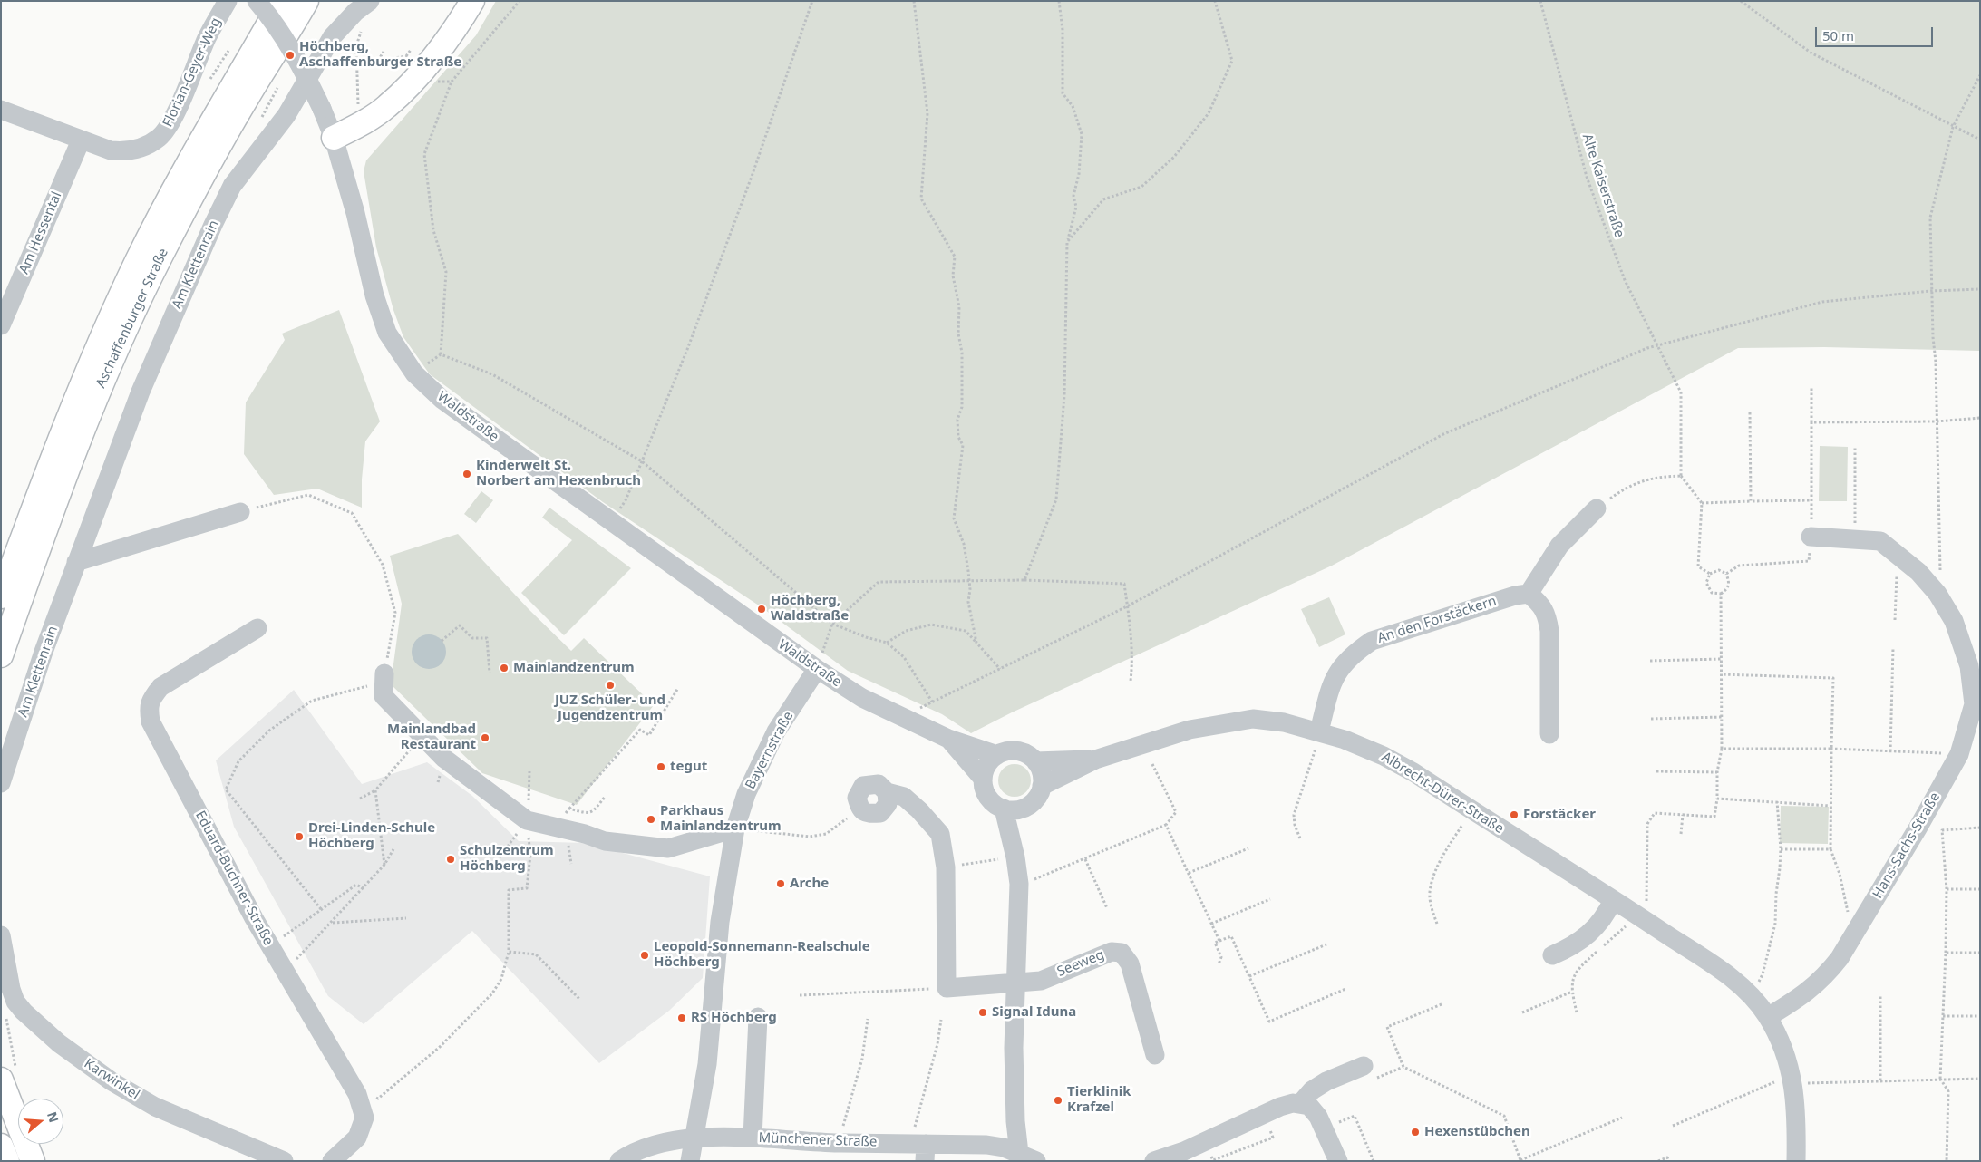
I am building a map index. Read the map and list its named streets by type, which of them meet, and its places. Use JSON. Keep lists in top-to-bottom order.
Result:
{
  "streets": {
    "main road": ["Aschaffenburger Straße"],
    "street": [
      "Florian-Geyer-Weg",
      "Am Hessental",
      "Am Klettenrain",
      "Waldstraße",
      "An den Forstäckern",
      "Bayernstraße",
      "Albrecht-Dürer-Straße",
      "Hans-Sachs-Straße",
      "Eduard-Buchner-Straße",
      "Seeweg",
      "Karwinkel",
      "Münchener Straße"
    ],
    "path": ["Alte Kaiserstraße"]
  },
  "crossings": [
    ["Florian-Geyer-Weg", "Am Hessental"],
    ["Aschaffenburger Straße", "Waldstraße"],
    ["Waldstraße", "Bayernstraße"],
    ["Waldstraße", "Albrecht-Dürer-Straße"],
    ["An den Forstäckern", "Albrecht-Dürer-Straße"],
    ["Bayernstraße", "Münchener Straße"],
    ["Albrecht-Dürer-Straße", "Hans-Sachs-Straße"]
  ],
  "places": [
    "Höchberg, Aschaffenburger Straße",
    "Kinderwelt St. Norbert am Hexenbruch",
    "Höchberg, Waldstraße",
    "Mainlandzentrum",
    "JUZ Schüler- und Jugendzentrum",
    "Mainlandbad Restaurant",
    "tegut",
    "Forstäcker",
    "Parkhaus Mainlandzentrum",
    "Drei-Linden-Schule Höchberg",
    "Schulzentrum Höchberg",
    "Arche",
    "Leopold-Sonnemann-Realschule Höchberg",
    "Signal Iduna",
    "RS Höchberg",
    "Tierklinik Krafzel",
    "Hexenstübchen"
  ],
  "scale_bar": "50 m",
  "north": "right"
}
